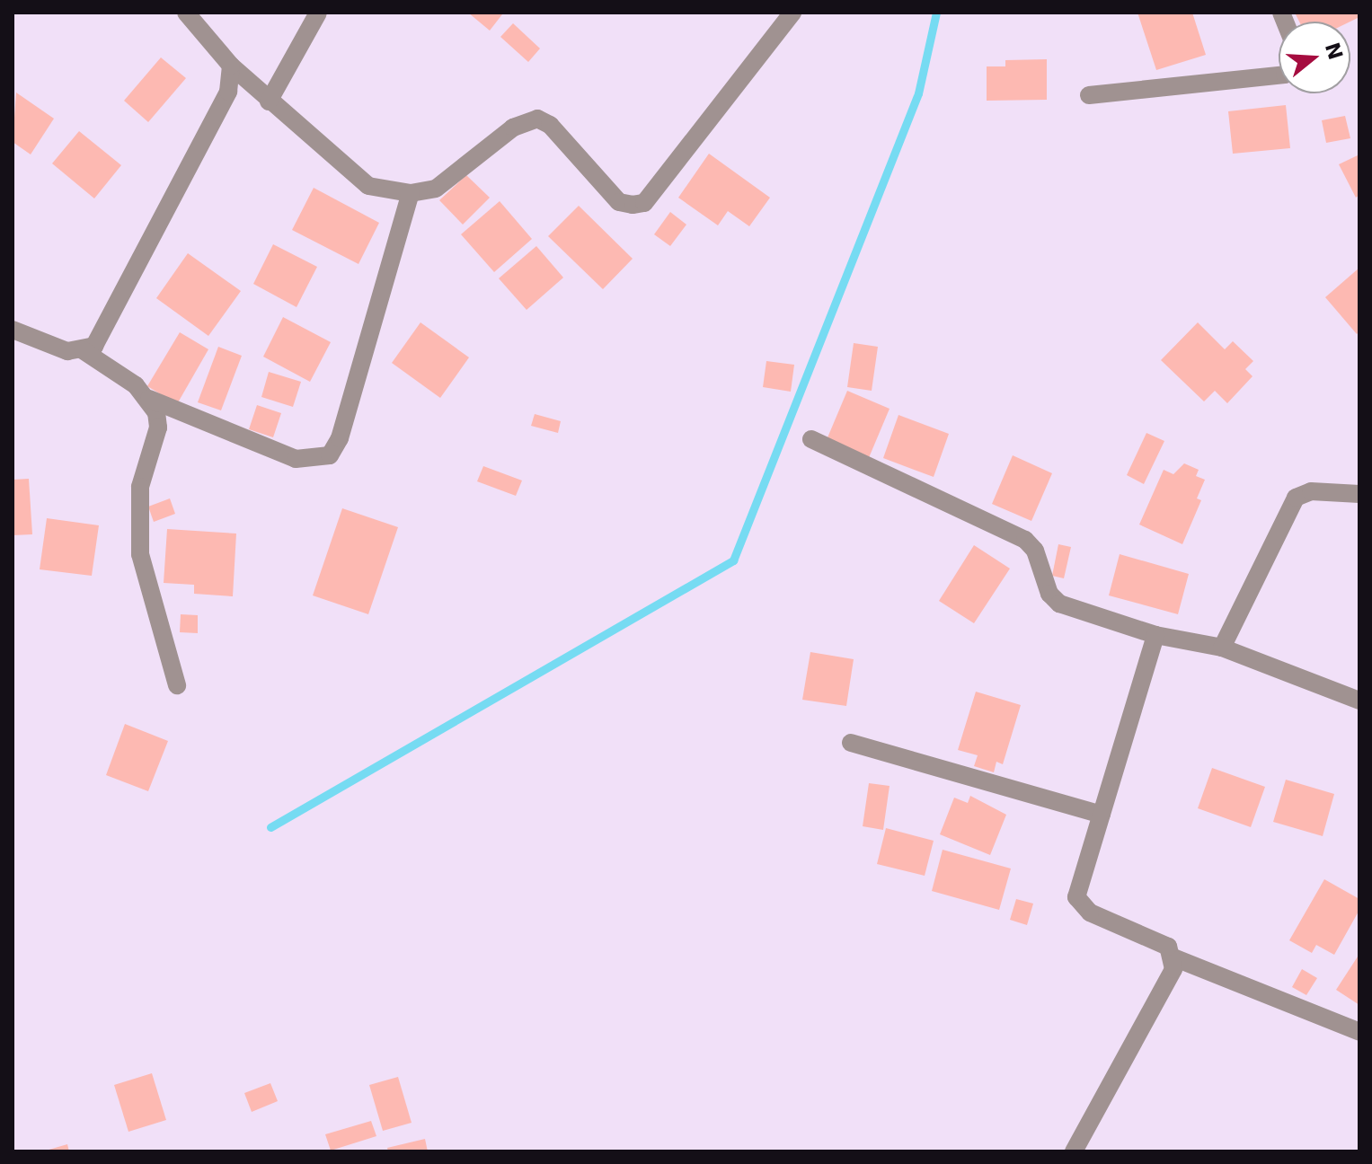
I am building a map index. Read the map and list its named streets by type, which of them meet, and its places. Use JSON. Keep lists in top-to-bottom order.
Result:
{
  "north": "right"
}
